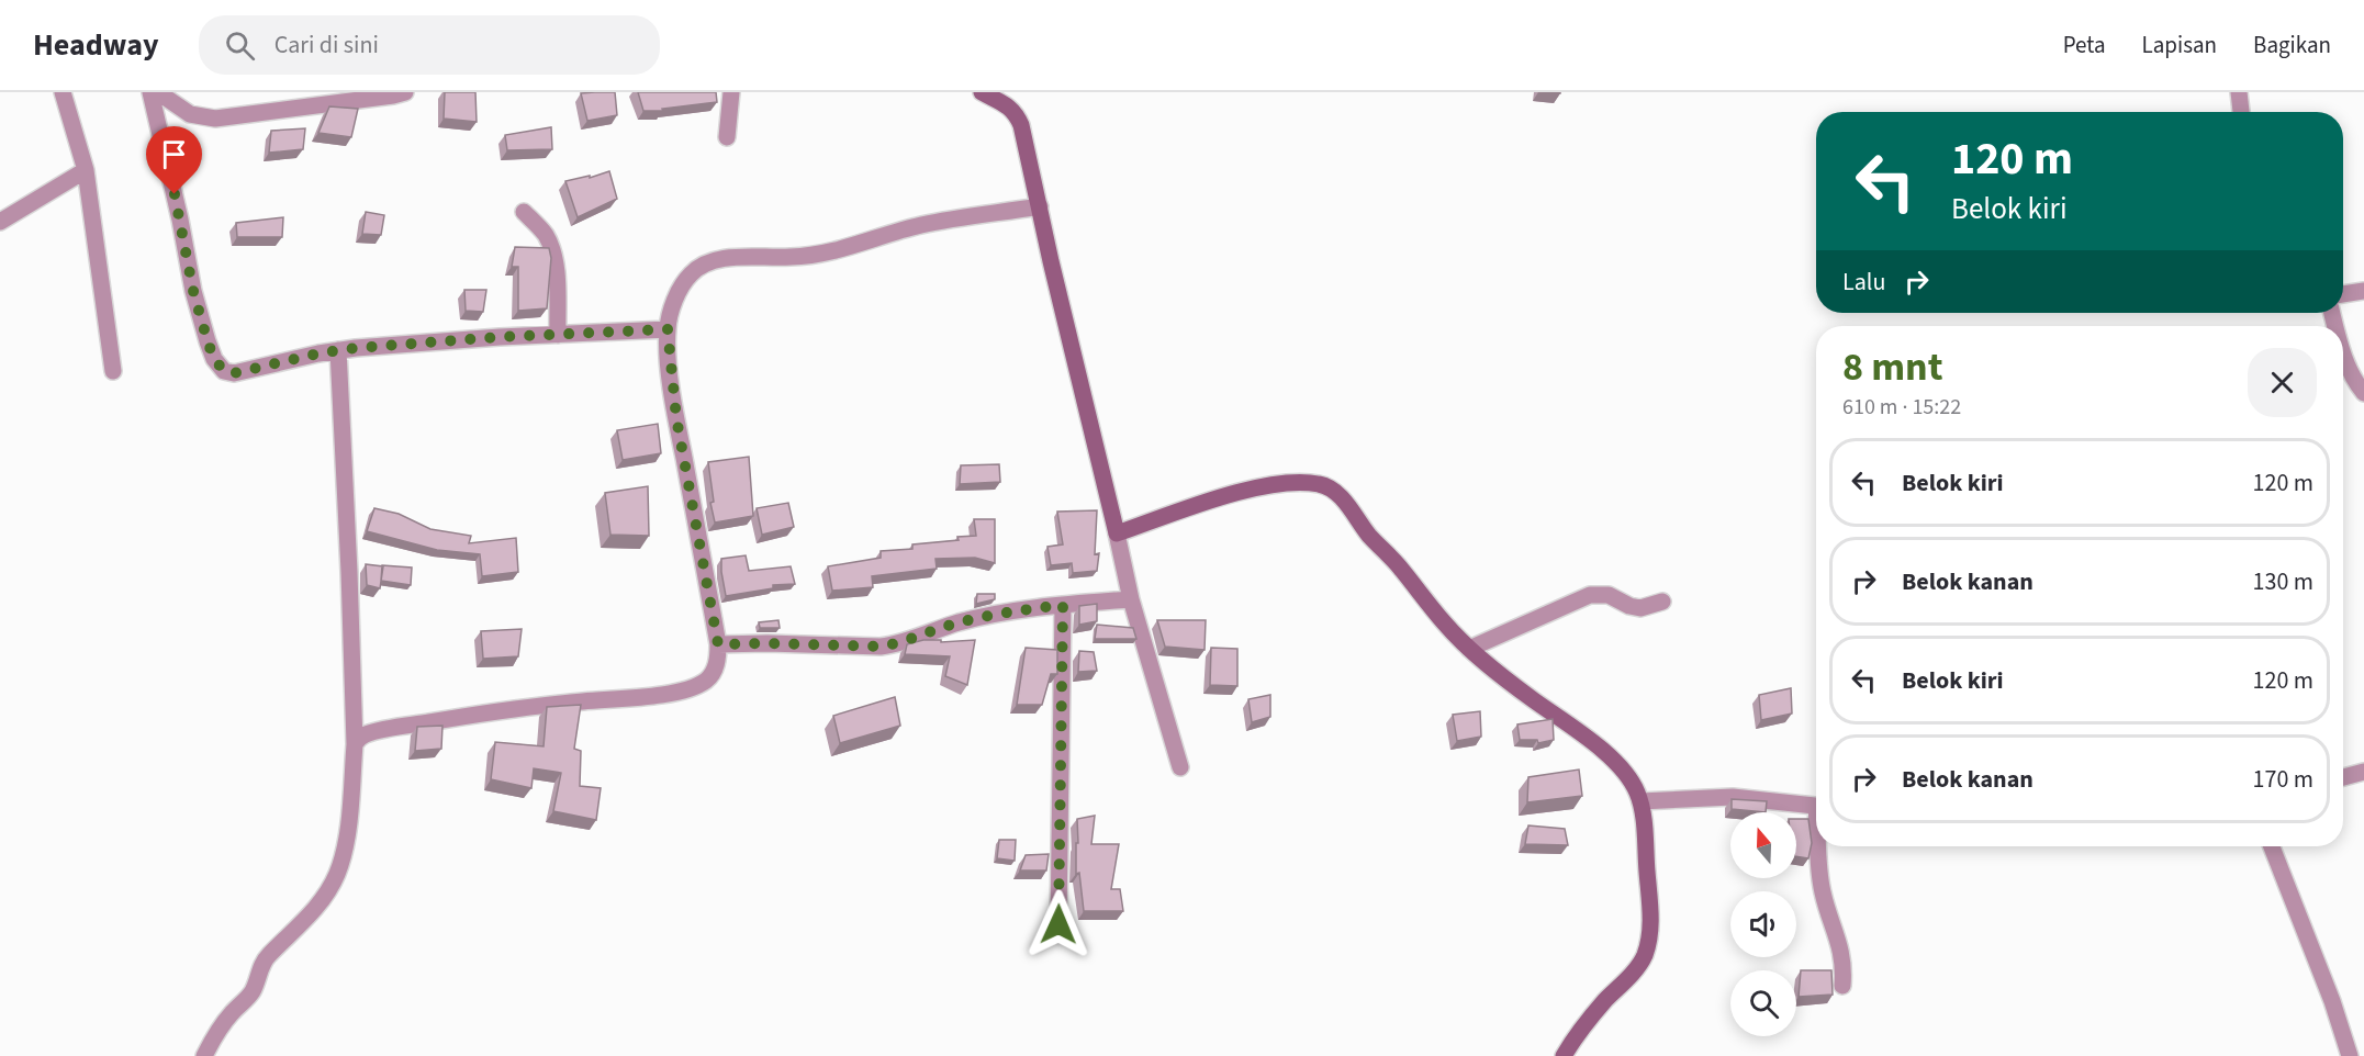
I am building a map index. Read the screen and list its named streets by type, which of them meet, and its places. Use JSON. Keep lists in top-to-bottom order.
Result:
{
  "north": "top",
  "page": {
    "header": "Headway",
    "search": "Cari di sini",
    "nav": ["Peta", "Lapisan", "Bagikan"],
    "turn": ["120 m", "Belok kiri"],
    "then": "Lalu",
    "heading": ["8 mnt", "610 m · 15:22"],
    "list": [
      {
        "name": "Belok kiri",
        "value": "120 m"
      },
      {
        "name": "Belok kanan",
        "value": "130 m"
      },
      {
        "name": "Belok kiri",
        "value": "120 m"
      },
      {
        "name": "Belok kanan",
        "value": "170 m"
      }
    ]
  }
}
